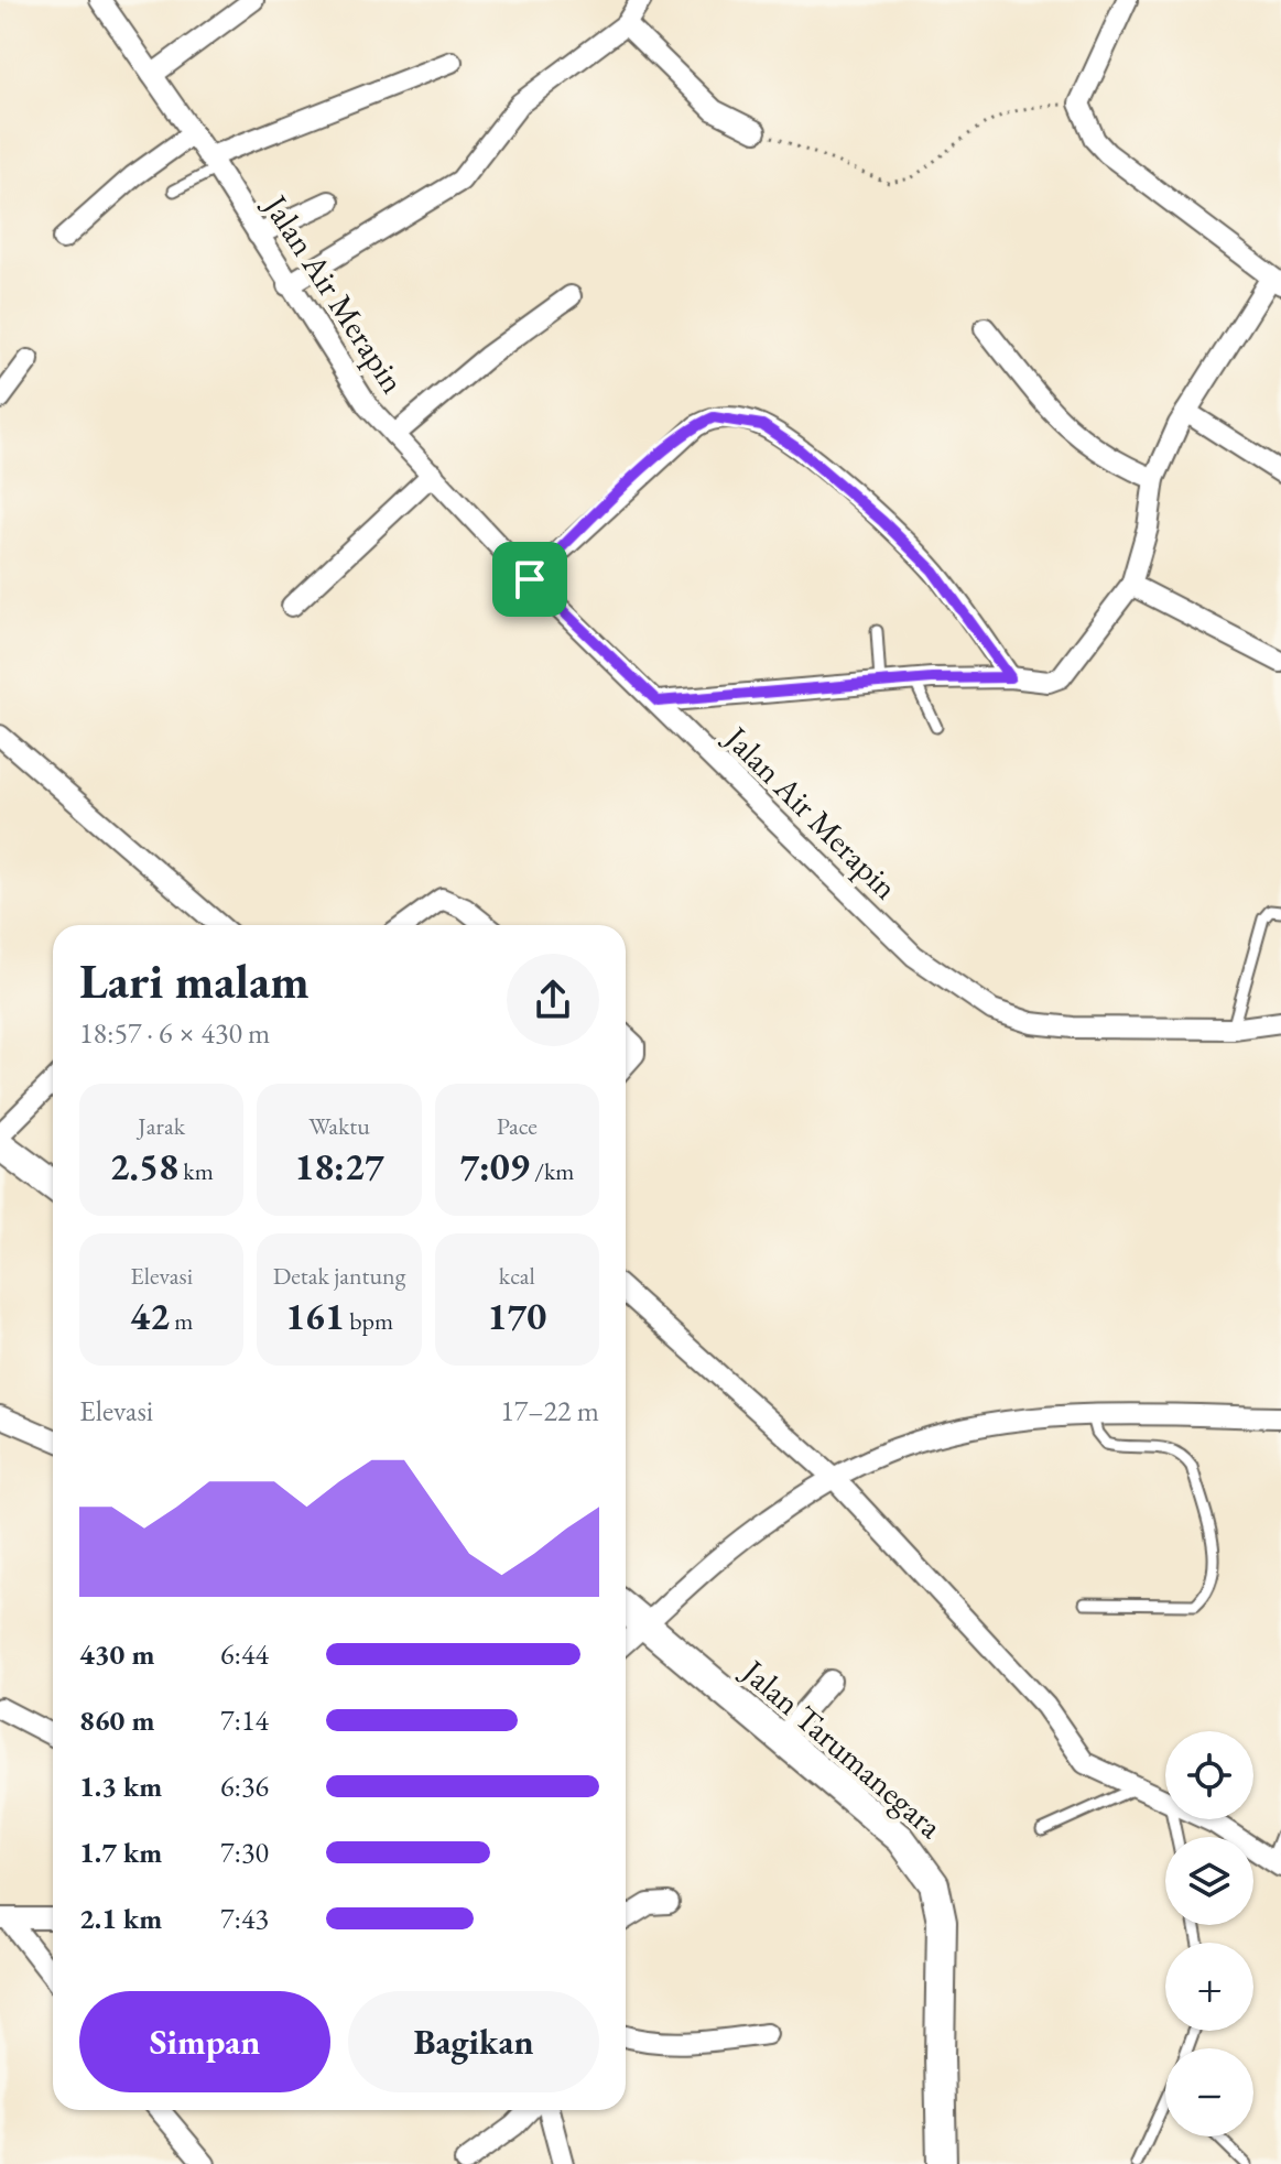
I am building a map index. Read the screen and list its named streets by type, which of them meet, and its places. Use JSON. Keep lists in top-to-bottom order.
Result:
{
  "streets": {
    "street": ["Jalan Air Merapin", "Jalan Tarumanegara"]
  },
  "page": {
    "heading": ["Lari malam", "18:57 · 6 × 430 m"],
    "stats": [
      ["Jarak", "2.58 km"],
      ["Waktu", "18:27"],
      ["Pace", "7:09 /km"],
      ["Elevasi", "42 m"],
      ["Detak jantung", "161 bpm"],
      ["kcal", "170"]
    ],
    "chart": ["Elevasi", "17–22 m"],
    "list": [
      {
        "name": "430 m",
        "note": "6:44"
      },
      {
        "name": "860 m",
        "note": "7:14"
      },
      {
        "name": "1.3 km",
        "note": "6:36"
      },
      {
        "name": "1.7 km",
        "note": "7:30"
      },
      {
        "name": "2.1 km",
        "note": "7:43"
      }
    ],
    "map_buttons": ["+", "−"],
    "buttons": ["Simpan", "Bagikan"]
  }
}
